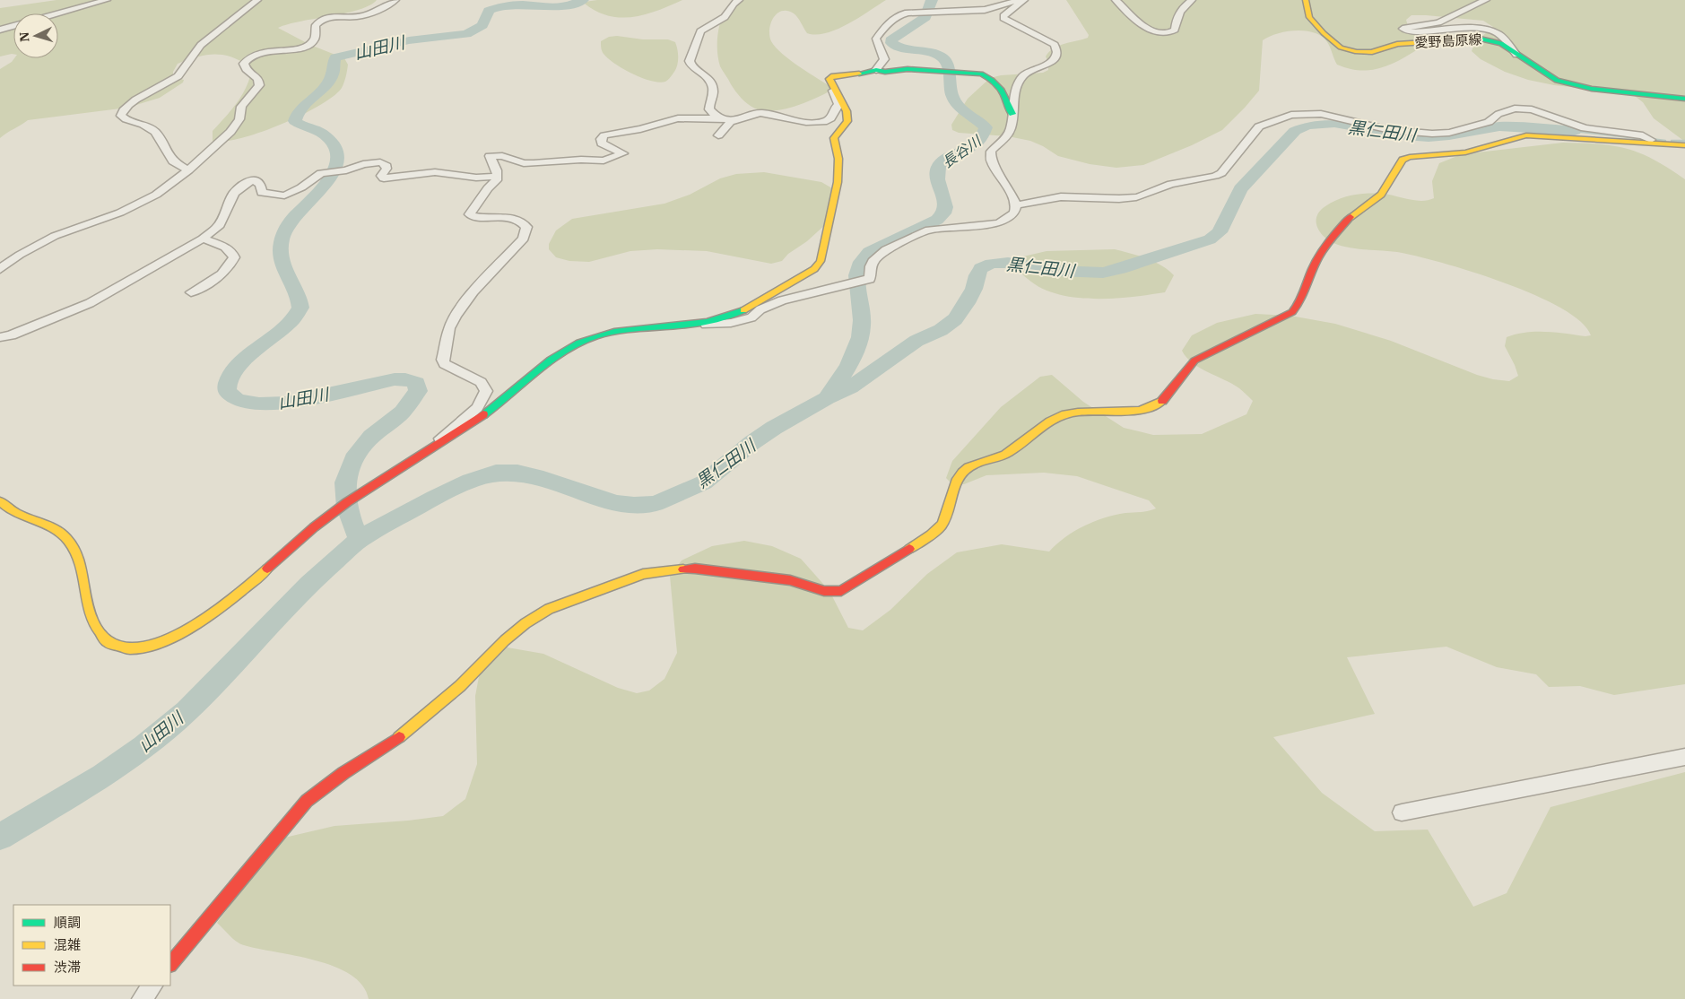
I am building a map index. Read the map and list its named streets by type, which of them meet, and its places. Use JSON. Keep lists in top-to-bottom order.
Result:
{
  "streets": {
    "street": ["愛野島原線"]
  },
  "water": ["山田川", "黒仁田川", "長谷川"],
  "legend": ["順調", "混雑", "渋滞"],
  "north": "left"
}
